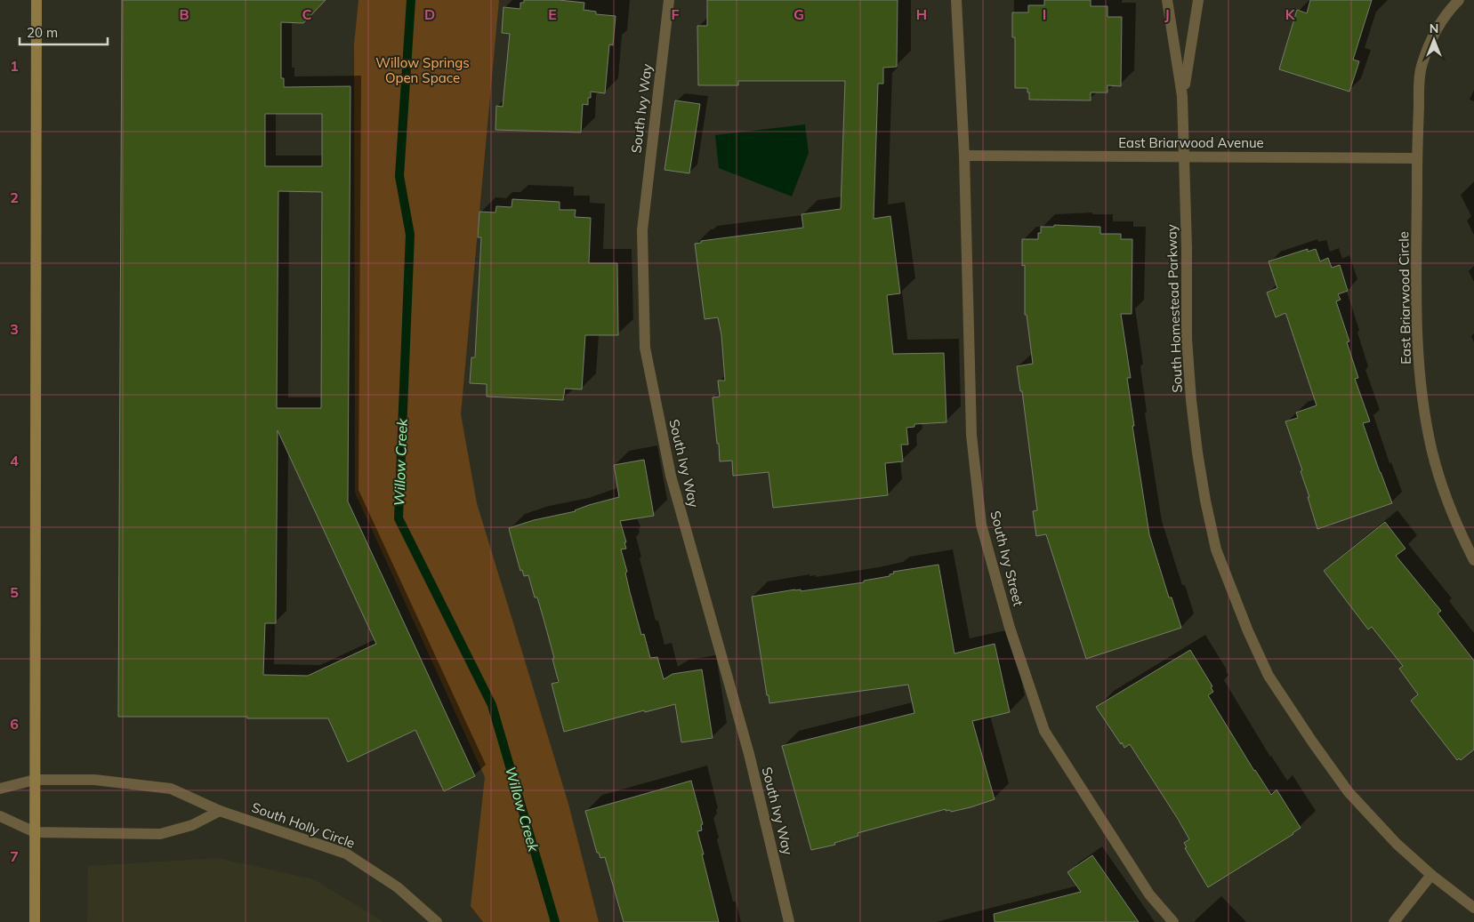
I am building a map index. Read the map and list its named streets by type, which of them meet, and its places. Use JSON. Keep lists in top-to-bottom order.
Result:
{
  "streets": {
    "street": [
      "South Ivy Way",
      "East Briarwood Avenue",
      "East Briarwood Circle",
      "South Homestead Parkway",
      "South Ivy Street",
      "South Holly Circle"
    ]
  },
  "crossings": [
    ["East Briarwood Avenue", "East Briarwood Circle"],
    ["East Briarwood Avenue", "South Homestead Parkway"],
    ["East Briarwood Avenue", "South Ivy Street"]
  ],
  "water": ["Willow Creek"],
  "parks": ["Willow Springs Open Space"],
  "scale_bar": "20 m",
  "north": "top",
  "grid": {
    "columns": [
      "B",
      "C",
      "D",
      "E",
      "F",
      "G",
      "H",
      "I",
      "J",
      "K"
    ],
    "rows": [
      "1",
      "2",
      "3",
      "4",
      "5",
      "6",
      "7"
    ]
  }
}
